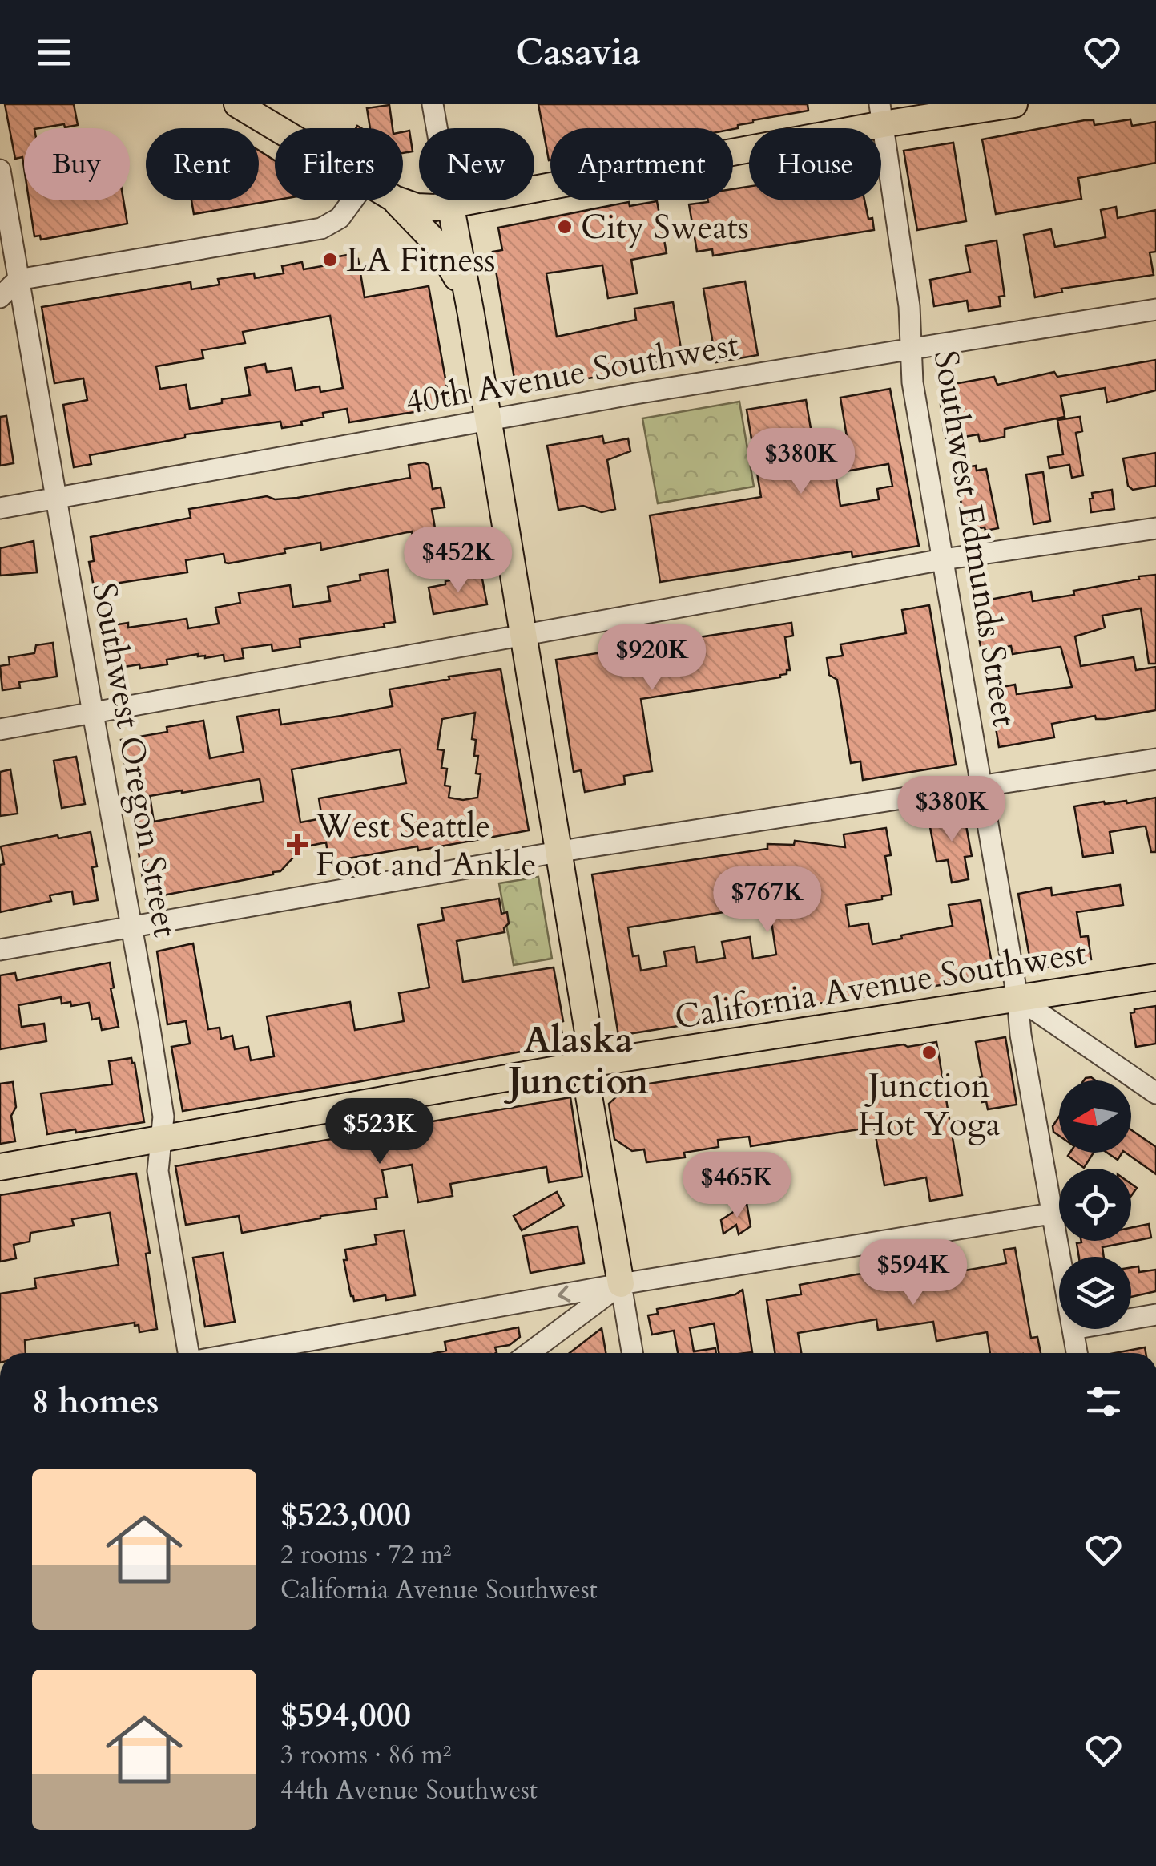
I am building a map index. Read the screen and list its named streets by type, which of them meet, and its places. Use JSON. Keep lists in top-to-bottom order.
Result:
{
  "streets": {
    "main road": ["California Avenue Southwest"],
    "street": ["40th Avenue Southwest", "Southwest Edmunds Street", "Southwest Oregon Street"]
  },
  "crossings": [
    ["40th Avenue Southwest", "Southwest Edmunds Street"],
    ["40th Avenue Southwest", "Southwest Oregon Street"],
    ["Southwest Edmunds Street", "California Avenue Southwest"],
    ["Southwest Oregon Street", "California Avenue Southwest"]
  ],
  "districts": ["Alaska Junction"],
  "places": {
    "other": ["City Sweats", "LA Fitness", "Junction Hot Yoga"],
    "health": ["West Seattle Foot and Ankle"]
  },
  "north": "left",
  "page": {
    "header": "Casavia",
    "chip": [
      "Buy",
      "Rent",
      "Filters",
      "New",
      "Apartment",
      "House"
    ],
    "price": [
      "$380K",
      "$452K",
      "$920K",
      "$380K",
      "$767K",
      "$523K",
      "$465K",
      "$594K"
    ],
    "heading": "8 homes",
    "list": [
      {
        "name": "$523,000",
        "note": "2 rooms · 72 m² · California Avenue Southwest"
      },
      {
        "name": "$594,000",
        "note": "3 rooms · 86 m² · 44th Avenue Southwest"
      }
    ]
  }
}
